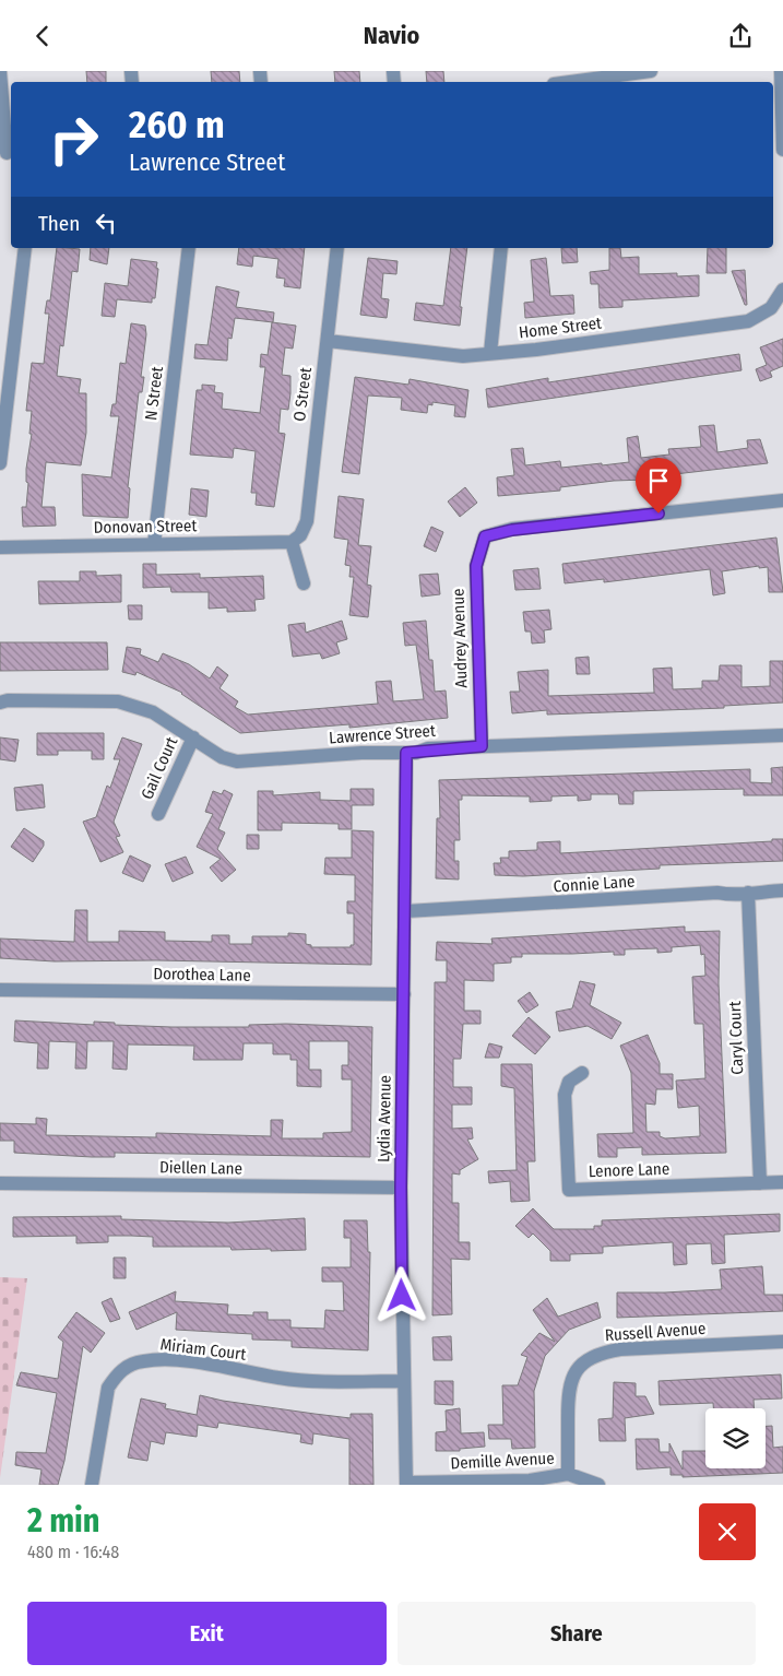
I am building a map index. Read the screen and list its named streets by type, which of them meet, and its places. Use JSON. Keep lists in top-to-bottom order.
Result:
{
  "streets": {
    "street": [
      "Home Street",
      "N Street",
      "O Street",
      "Donovan Street",
      "Audrey Avenue",
      "Lawrence Street",
      "Gail Court",
      "Connie Lane",
      "Dorothea Lane",
      "Caryl Court",
      "Lydia Avenue",
      "Diellen Lane",
      "Lenore Lane",
      "Russell Avenue",
      "Miriam Court",
      "Demille Avenue"
    ]
  },
  "crossings": [
    ["Home Street", "O Street"],
    ["N Street", "Donovan Street"],
    ["O Street", "Donovan Street"],
    ["Audrey Avenue", "Lawrence Street"],
    ["Lawrence Street", "Gail Court"],
    ["Lawrence Street", "Lydia Avenue"],
    ["Connie Lane", "Caryl Court"],
    ["Connie Lane", "Lydia Avenue"],
    ["Dorothea Lane", "Lydia Avenue"],
    ["Caryl Court", "Lenore Lane"],
    ["Lydia Avenue", "Diellen Lane"],
    ["Lydia Avenue", "Miriam Court"],
    ["Lydia Avenue", "Demille Avenue"],
    ["Russell Avenue", "Demille Avenue"]
  ],
  "page": {
    "header": "Navio",
    "turn": ["260 m", "Lawrence Street"],
    "then": "Then",
    "heading": ["2 min", "480 m · 16:48"],
    "buttons": ["Exit", "Share"]
  }
}
